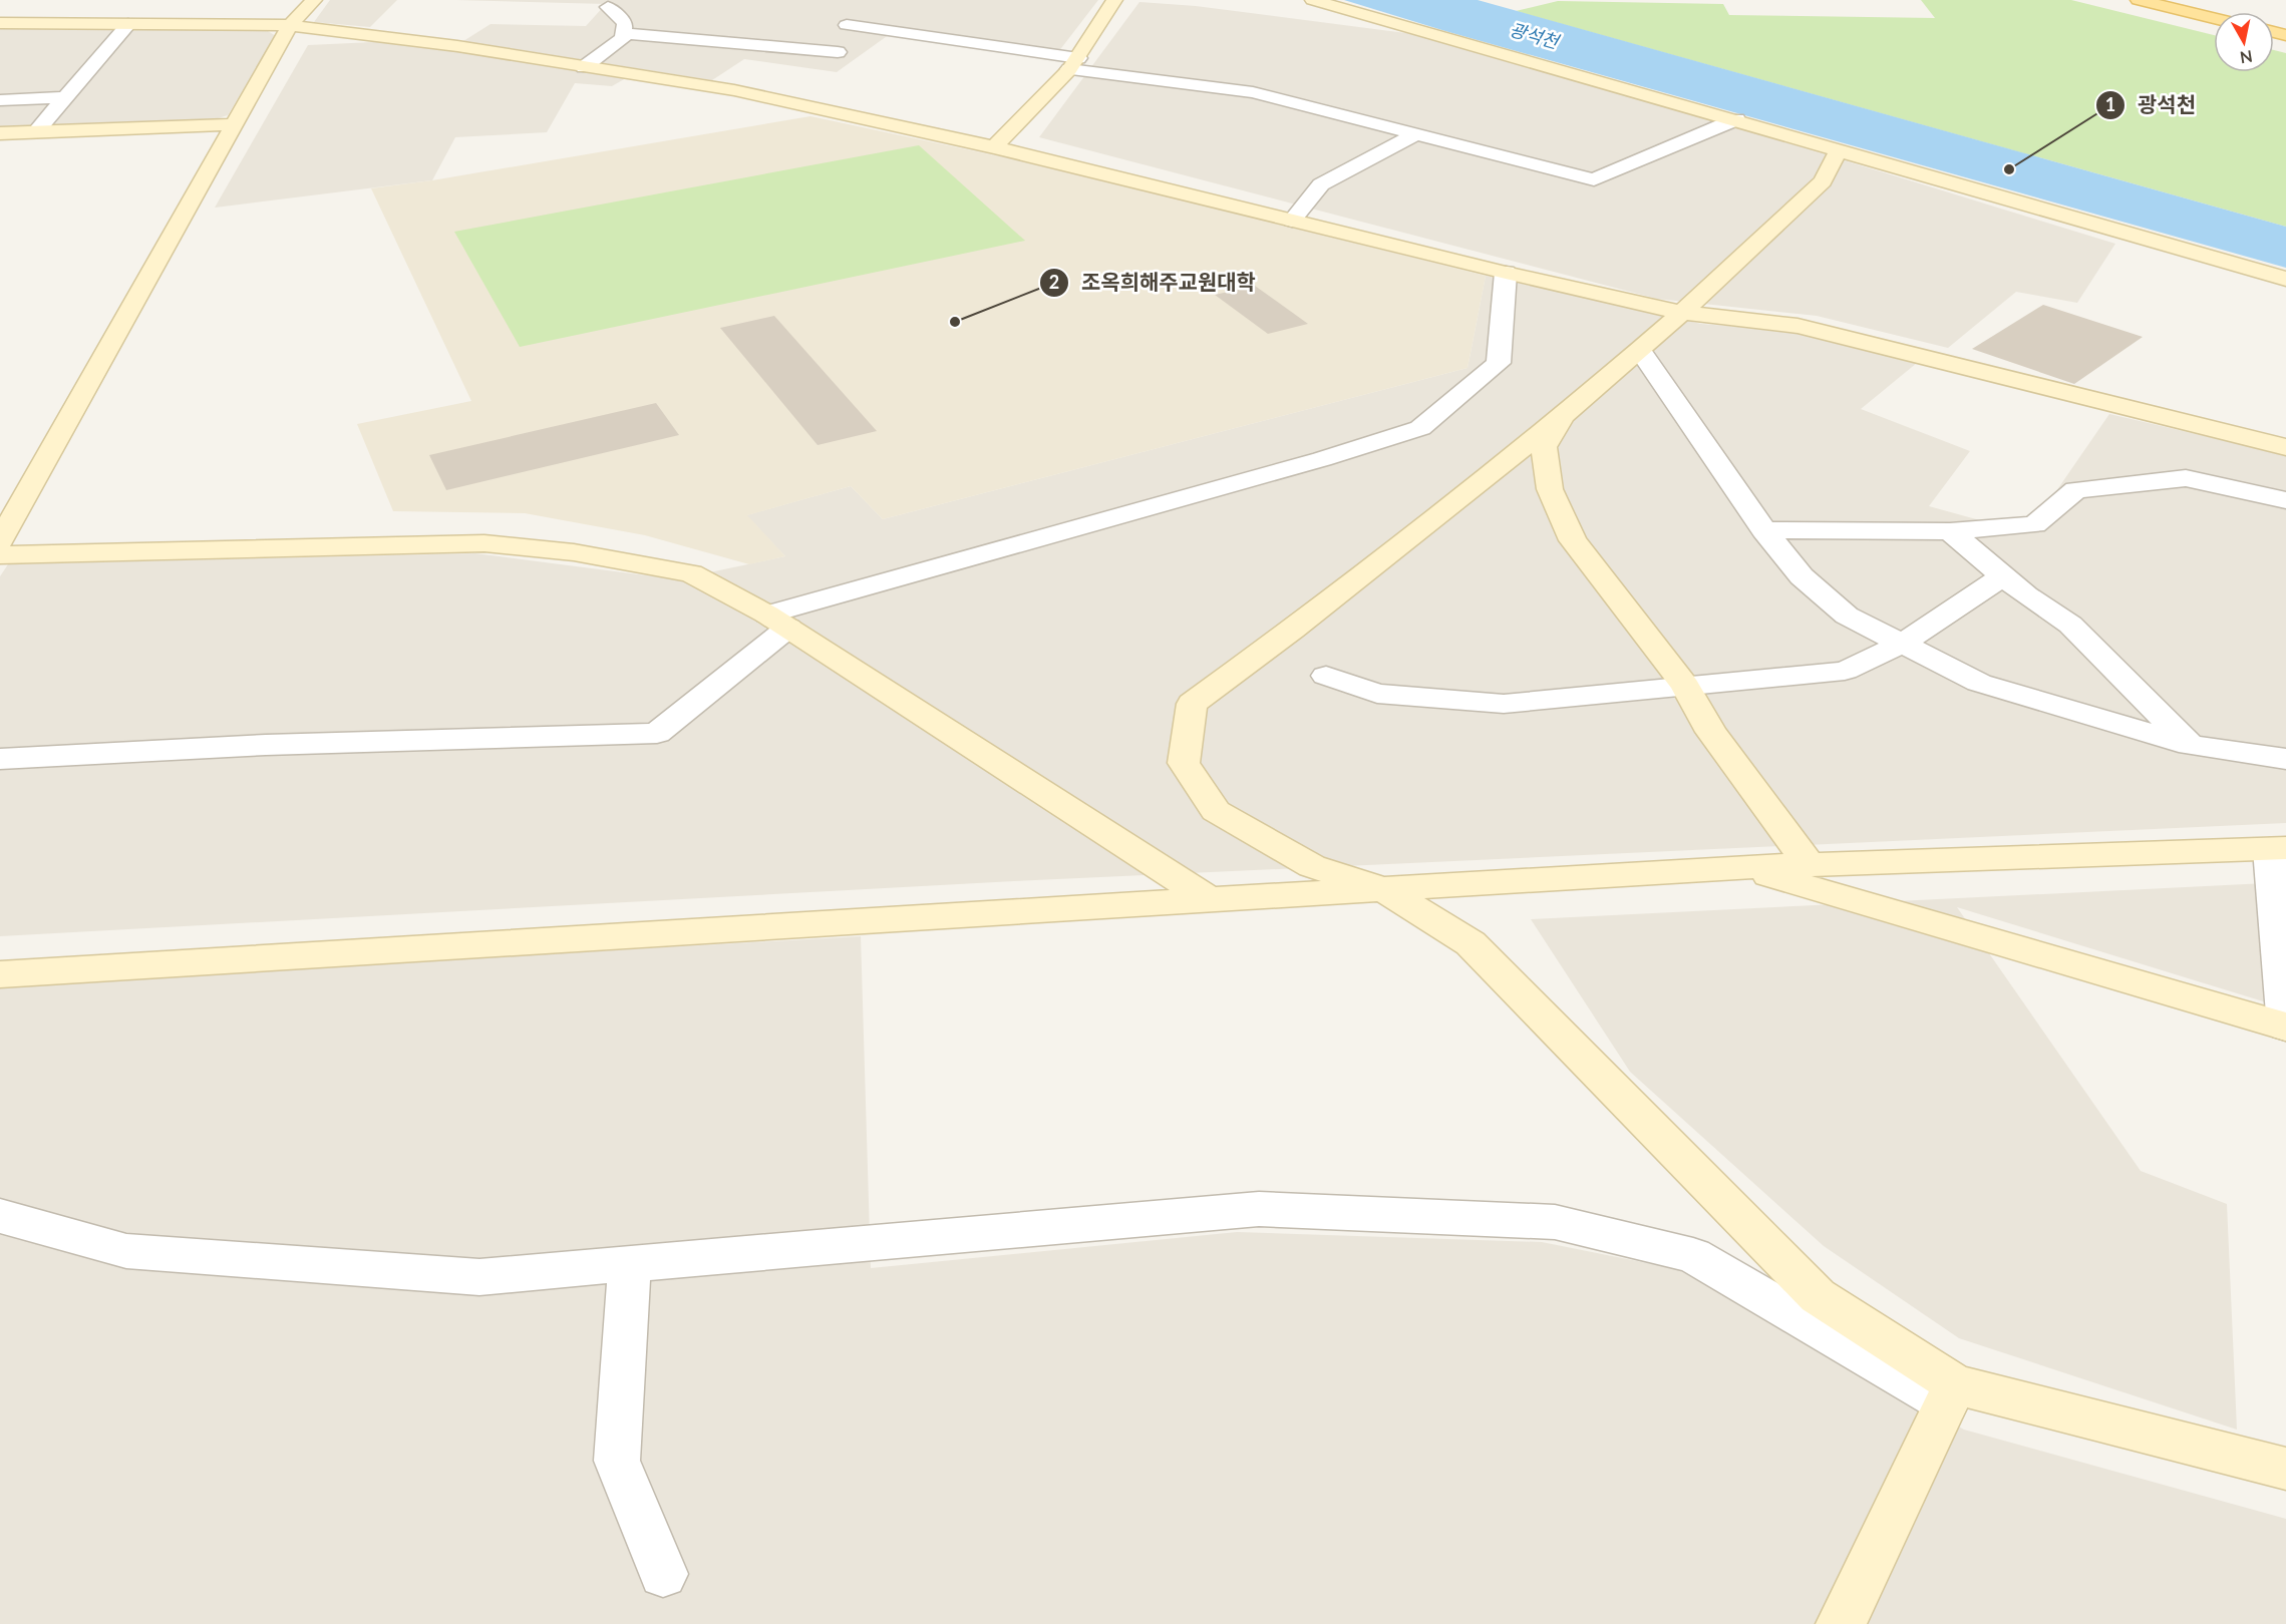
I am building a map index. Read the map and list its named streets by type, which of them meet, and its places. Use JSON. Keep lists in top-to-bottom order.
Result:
{
  "water": ["광석천"],
  "places": ["광석천", "조옥희해주교원대학"],
  "north": "bottom"
}
